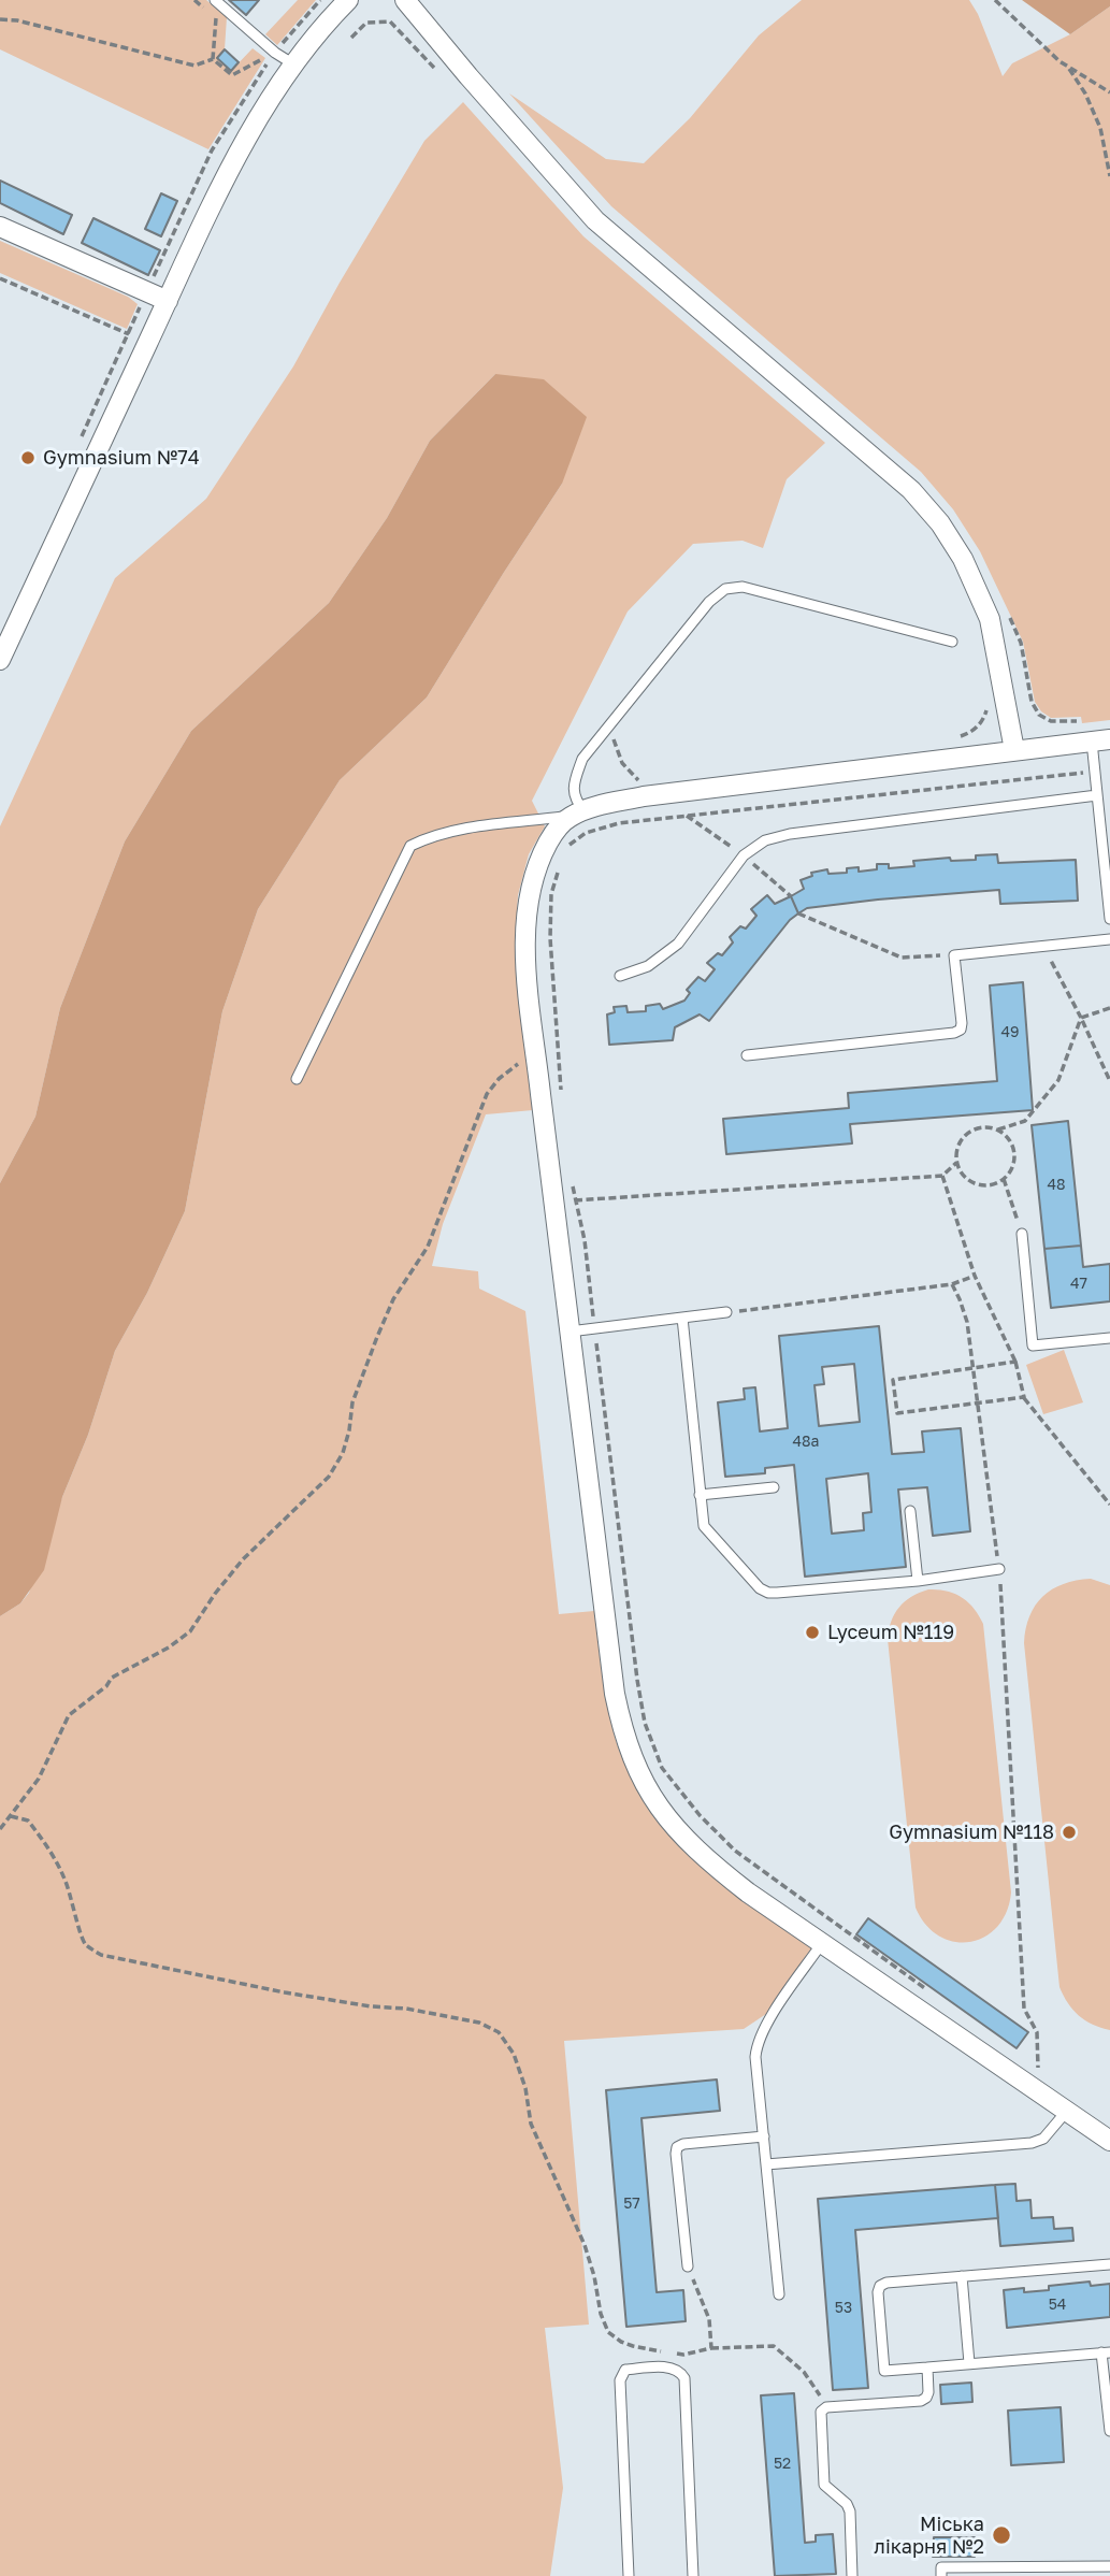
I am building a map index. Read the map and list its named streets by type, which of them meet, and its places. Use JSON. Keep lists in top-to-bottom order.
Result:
{
  "places": [
    "Gymnasium №74",
    "Lyceum №119",
    "Gymnasium №118",
    "Міська лікарня №2"
  ],
  "house_numbers": [
    "49",
    "48",
    "47",
    "48а",
    "57",
    "54",
    "53",
    "52"
  ]
}
